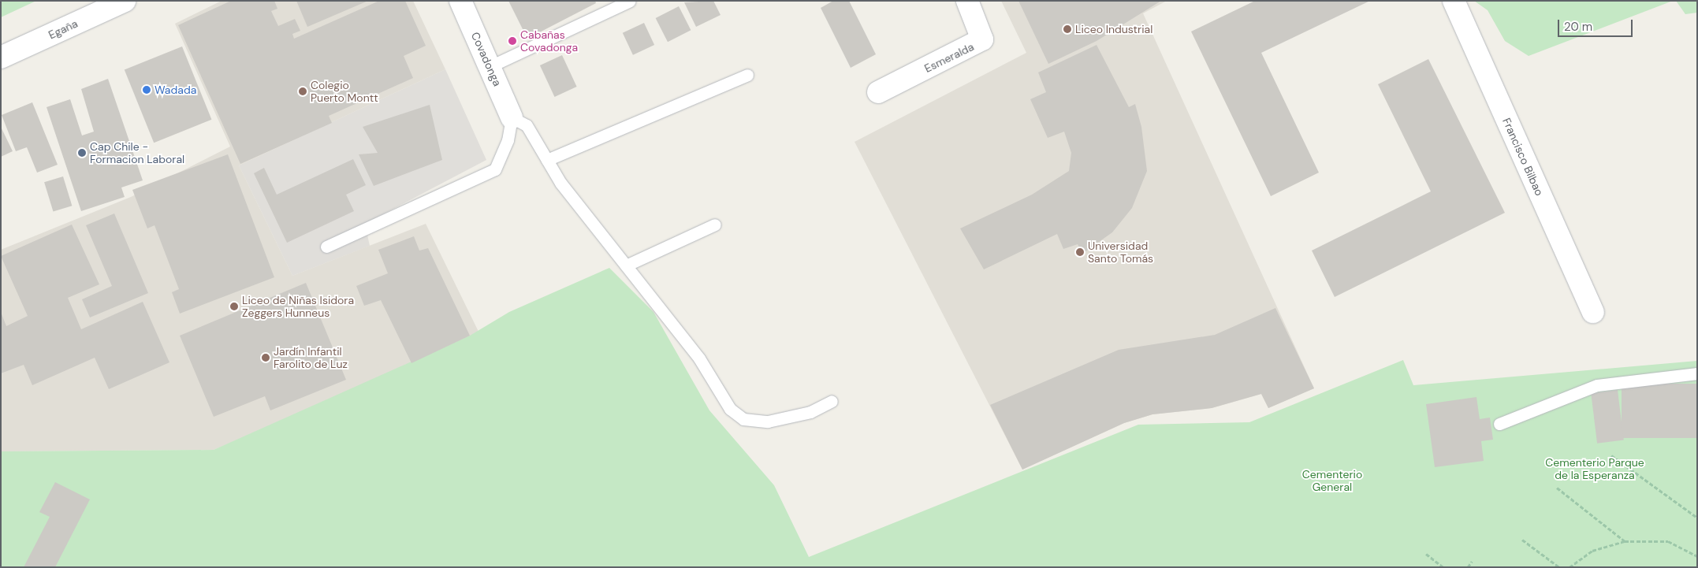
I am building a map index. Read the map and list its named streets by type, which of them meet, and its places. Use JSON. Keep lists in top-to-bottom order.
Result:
{
  "streets": {
    "street": [
      "Egaña",
      "Esmeralda",
      "Covadonga",
      "Francisco Bilbao"
    ]
  },
  "parks": ["Cementerio Parque de la Esperanza", "Cementerio General"],
  "places": [
    "Liceo Industrial",
    "Cabañas Covadonga",
    "Wadada",
    "Colegio Puerto Montt",
    "Cap Chile - Formacion Laboral",
    "Universidad Santo Tomás",
    "Liceo de Niñas Isidora Zeggers Hunneus",
    "Jardín Infantil Farolito de Luz"
  ],
  "scale_bar": "20 m"
}
